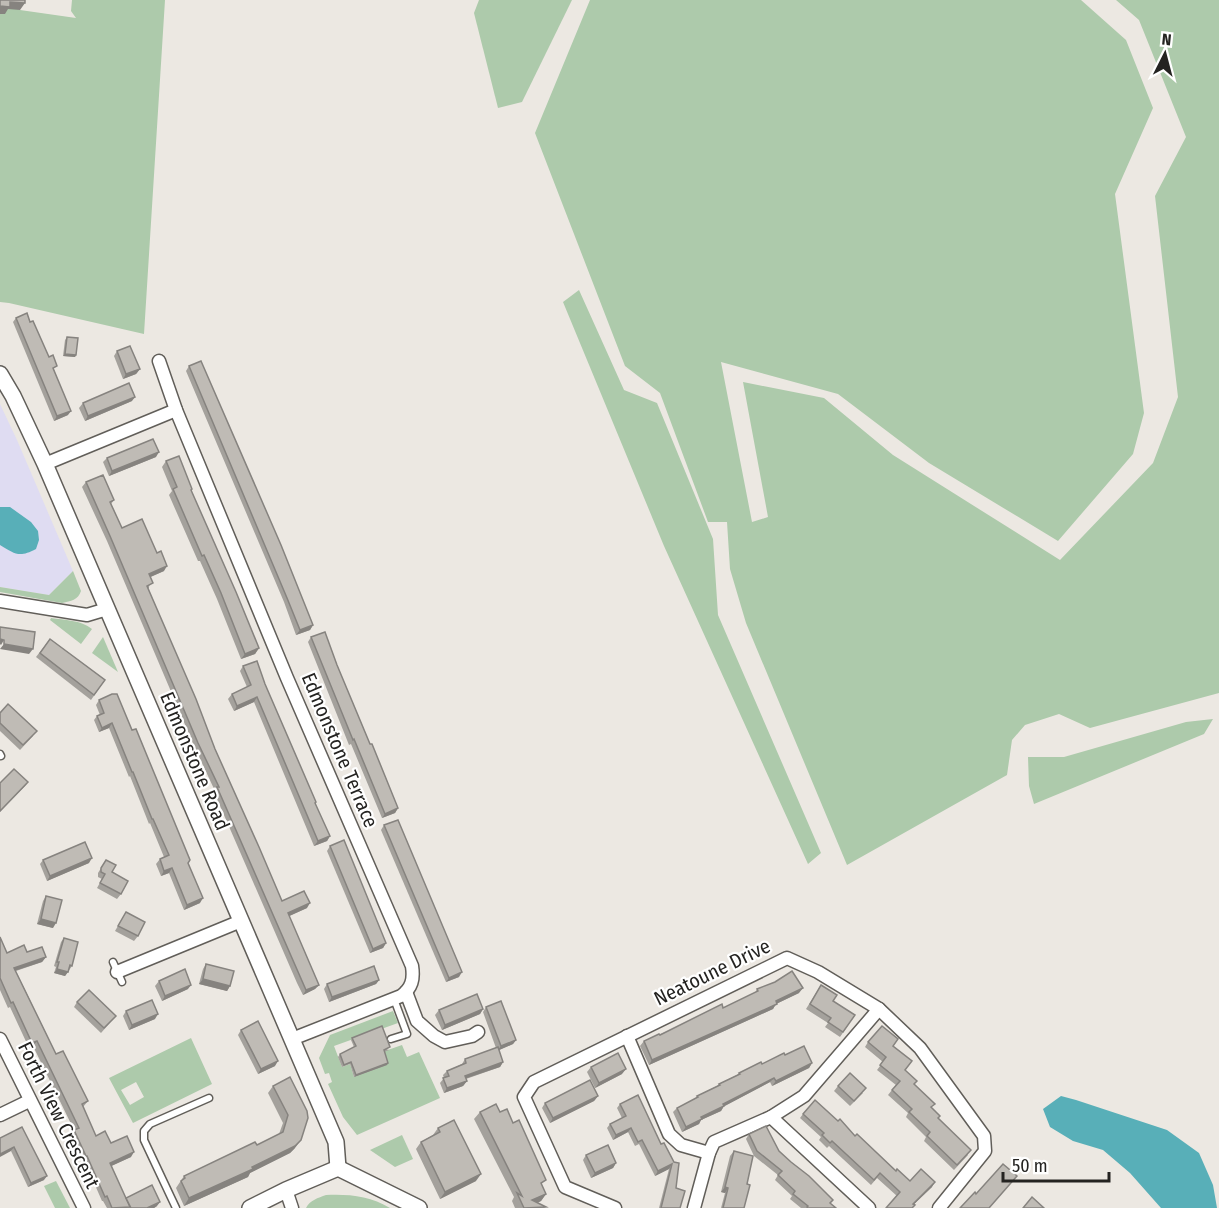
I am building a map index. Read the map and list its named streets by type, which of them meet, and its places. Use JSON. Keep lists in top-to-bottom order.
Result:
{
  "streets": {
    "street": [
      "Edmonstone Terrace",
      "Edmonstone Road",
      "Neatoune Drive",
      "Forth View Crescent"
    ]
  },
  "scale_bar": "50 m",
  "north": "top"
}
